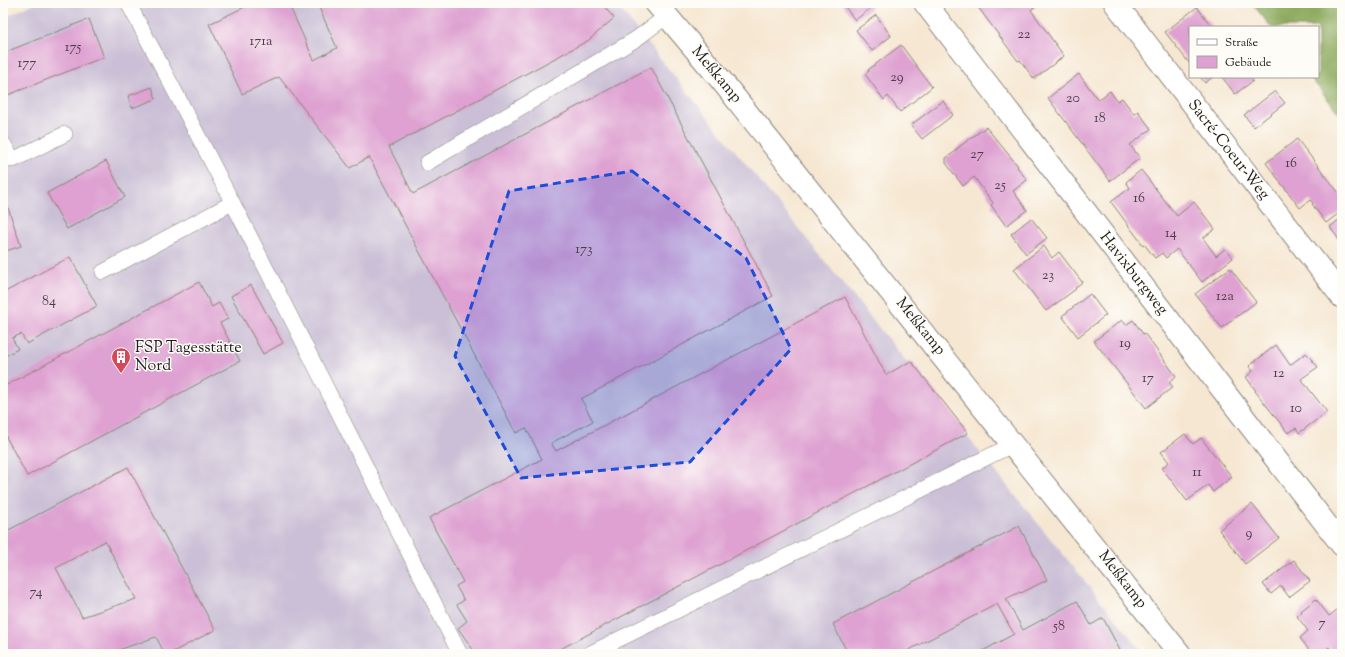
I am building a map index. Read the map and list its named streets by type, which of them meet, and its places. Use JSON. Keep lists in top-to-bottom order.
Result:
{
  "streets": {
    "street": ["Meßkamp", "Sacré-Coeur-Weg", "Havixburgweg"]
  },
  "places": {
    "building": ["FSP Tagesstätte Nord"]
  },
  "house_numbers": [
    "22",
    "171a",
    "175",
    "177",
    "29",
    "20",
    "18",
    "27",
    "16",
    "25",
    "16",
    "14",
    "173",
    "23",
    "12a",
    "84",
    "19",
    "12",
    "17",
    "10",
    "11",
    "9",
    "74",
    "7",
    "58"
  ],
  "legend": ["Straße", "Gebäude"]
}
